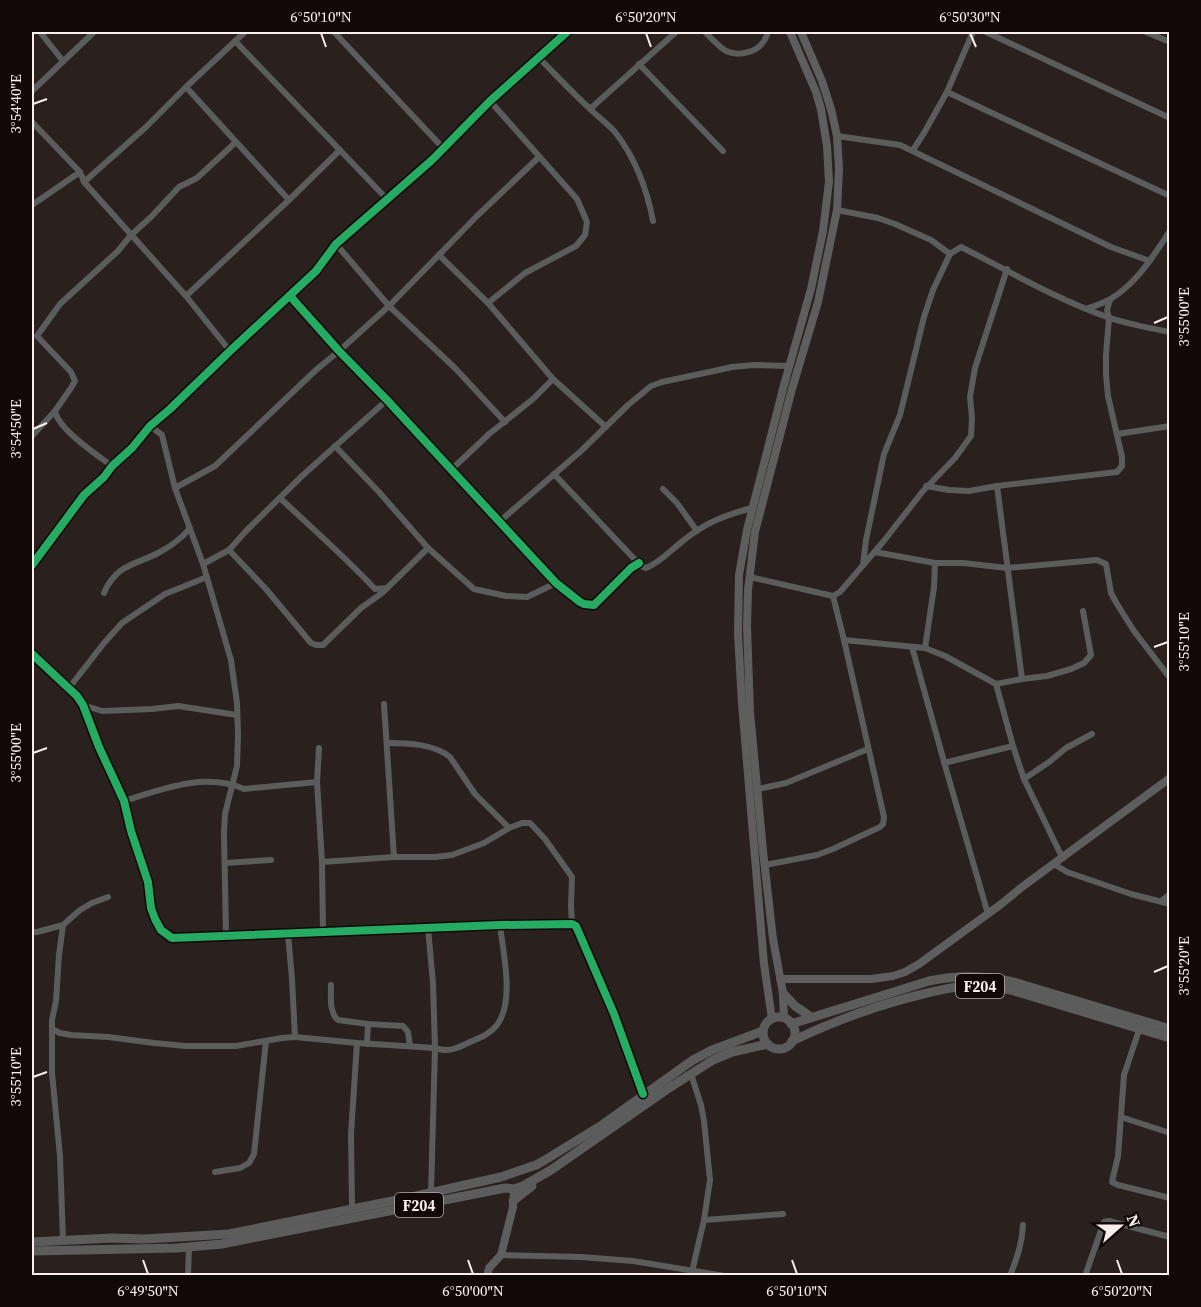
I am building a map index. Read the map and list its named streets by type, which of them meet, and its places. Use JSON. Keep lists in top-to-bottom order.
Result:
{
  "streets": {
    "main road": ["F204"]
  },
  "north": "right",
  "coordinates": [
    "6°50'10\"N",
    "6°50'20\"N",
    "6°50'30\"N",
    "3°54'40\"E",
    "3°55'00\"E",
    "3°54'50\"E",
    "3°55'10\"E",
    "3°55'20\"E",
    "6°49'50\"N",
    "6°50'00\"N"
  ]
}
